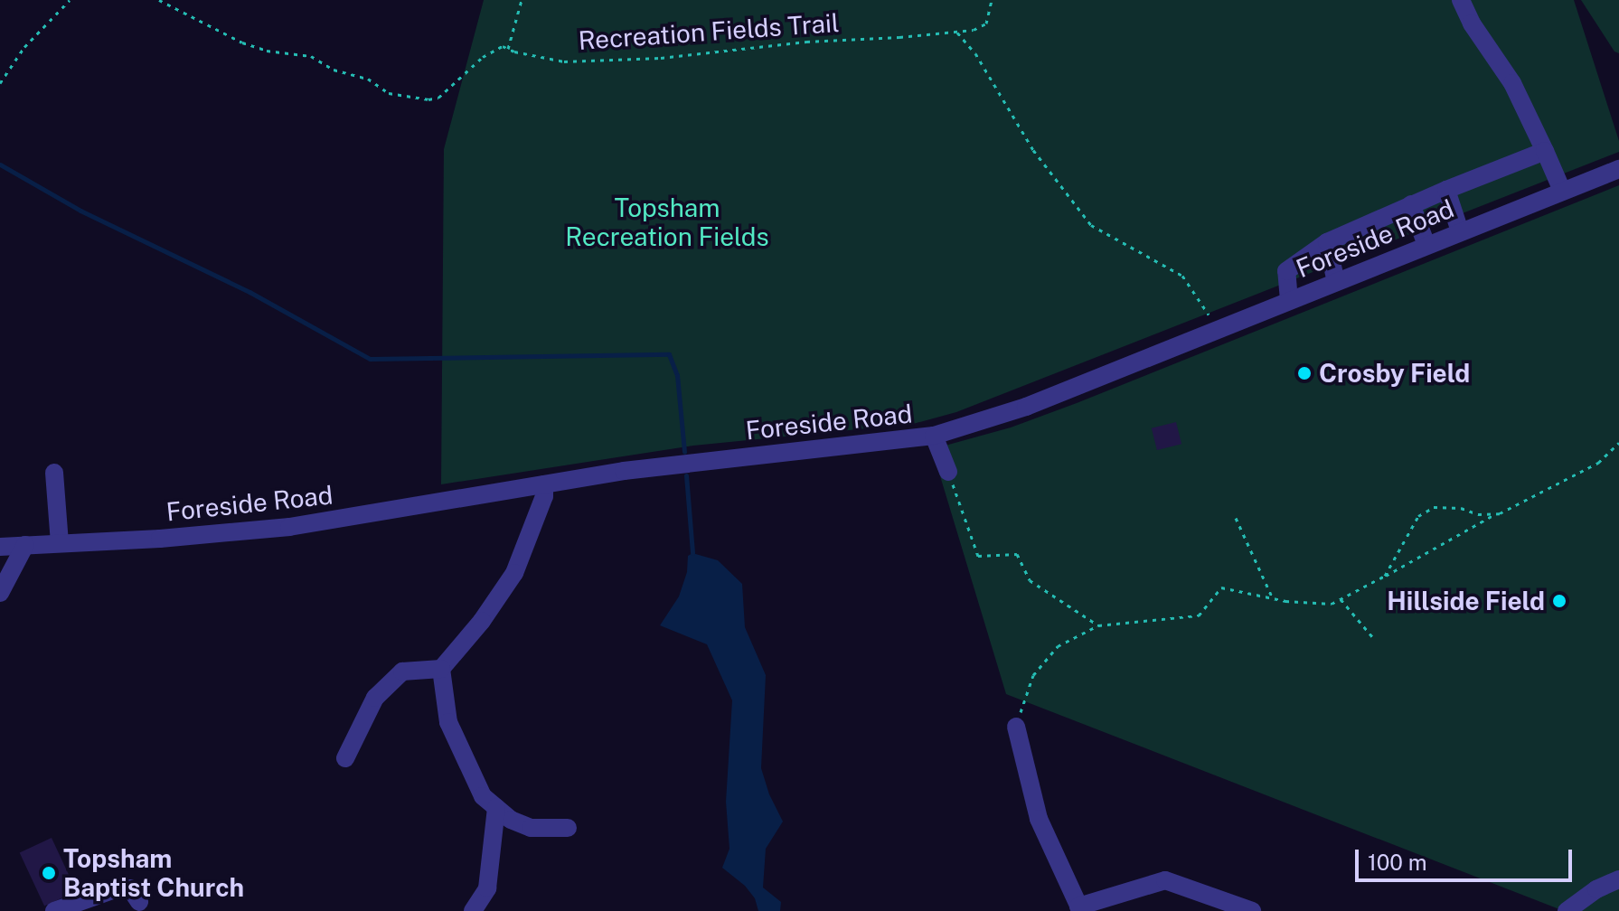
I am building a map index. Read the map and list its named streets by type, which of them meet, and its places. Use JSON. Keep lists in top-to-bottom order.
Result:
{
  "streets": {
    "street": ["Foreside Road"],
    "path": ["Recreation Fields Trail"]
  },
  "parks": ["Topsham Recreation Fields"],
  "places": ["Crosby Field", "Hillside Field", "Topsham Baptist Church"],
  "scale_bar": "100 m"
}
